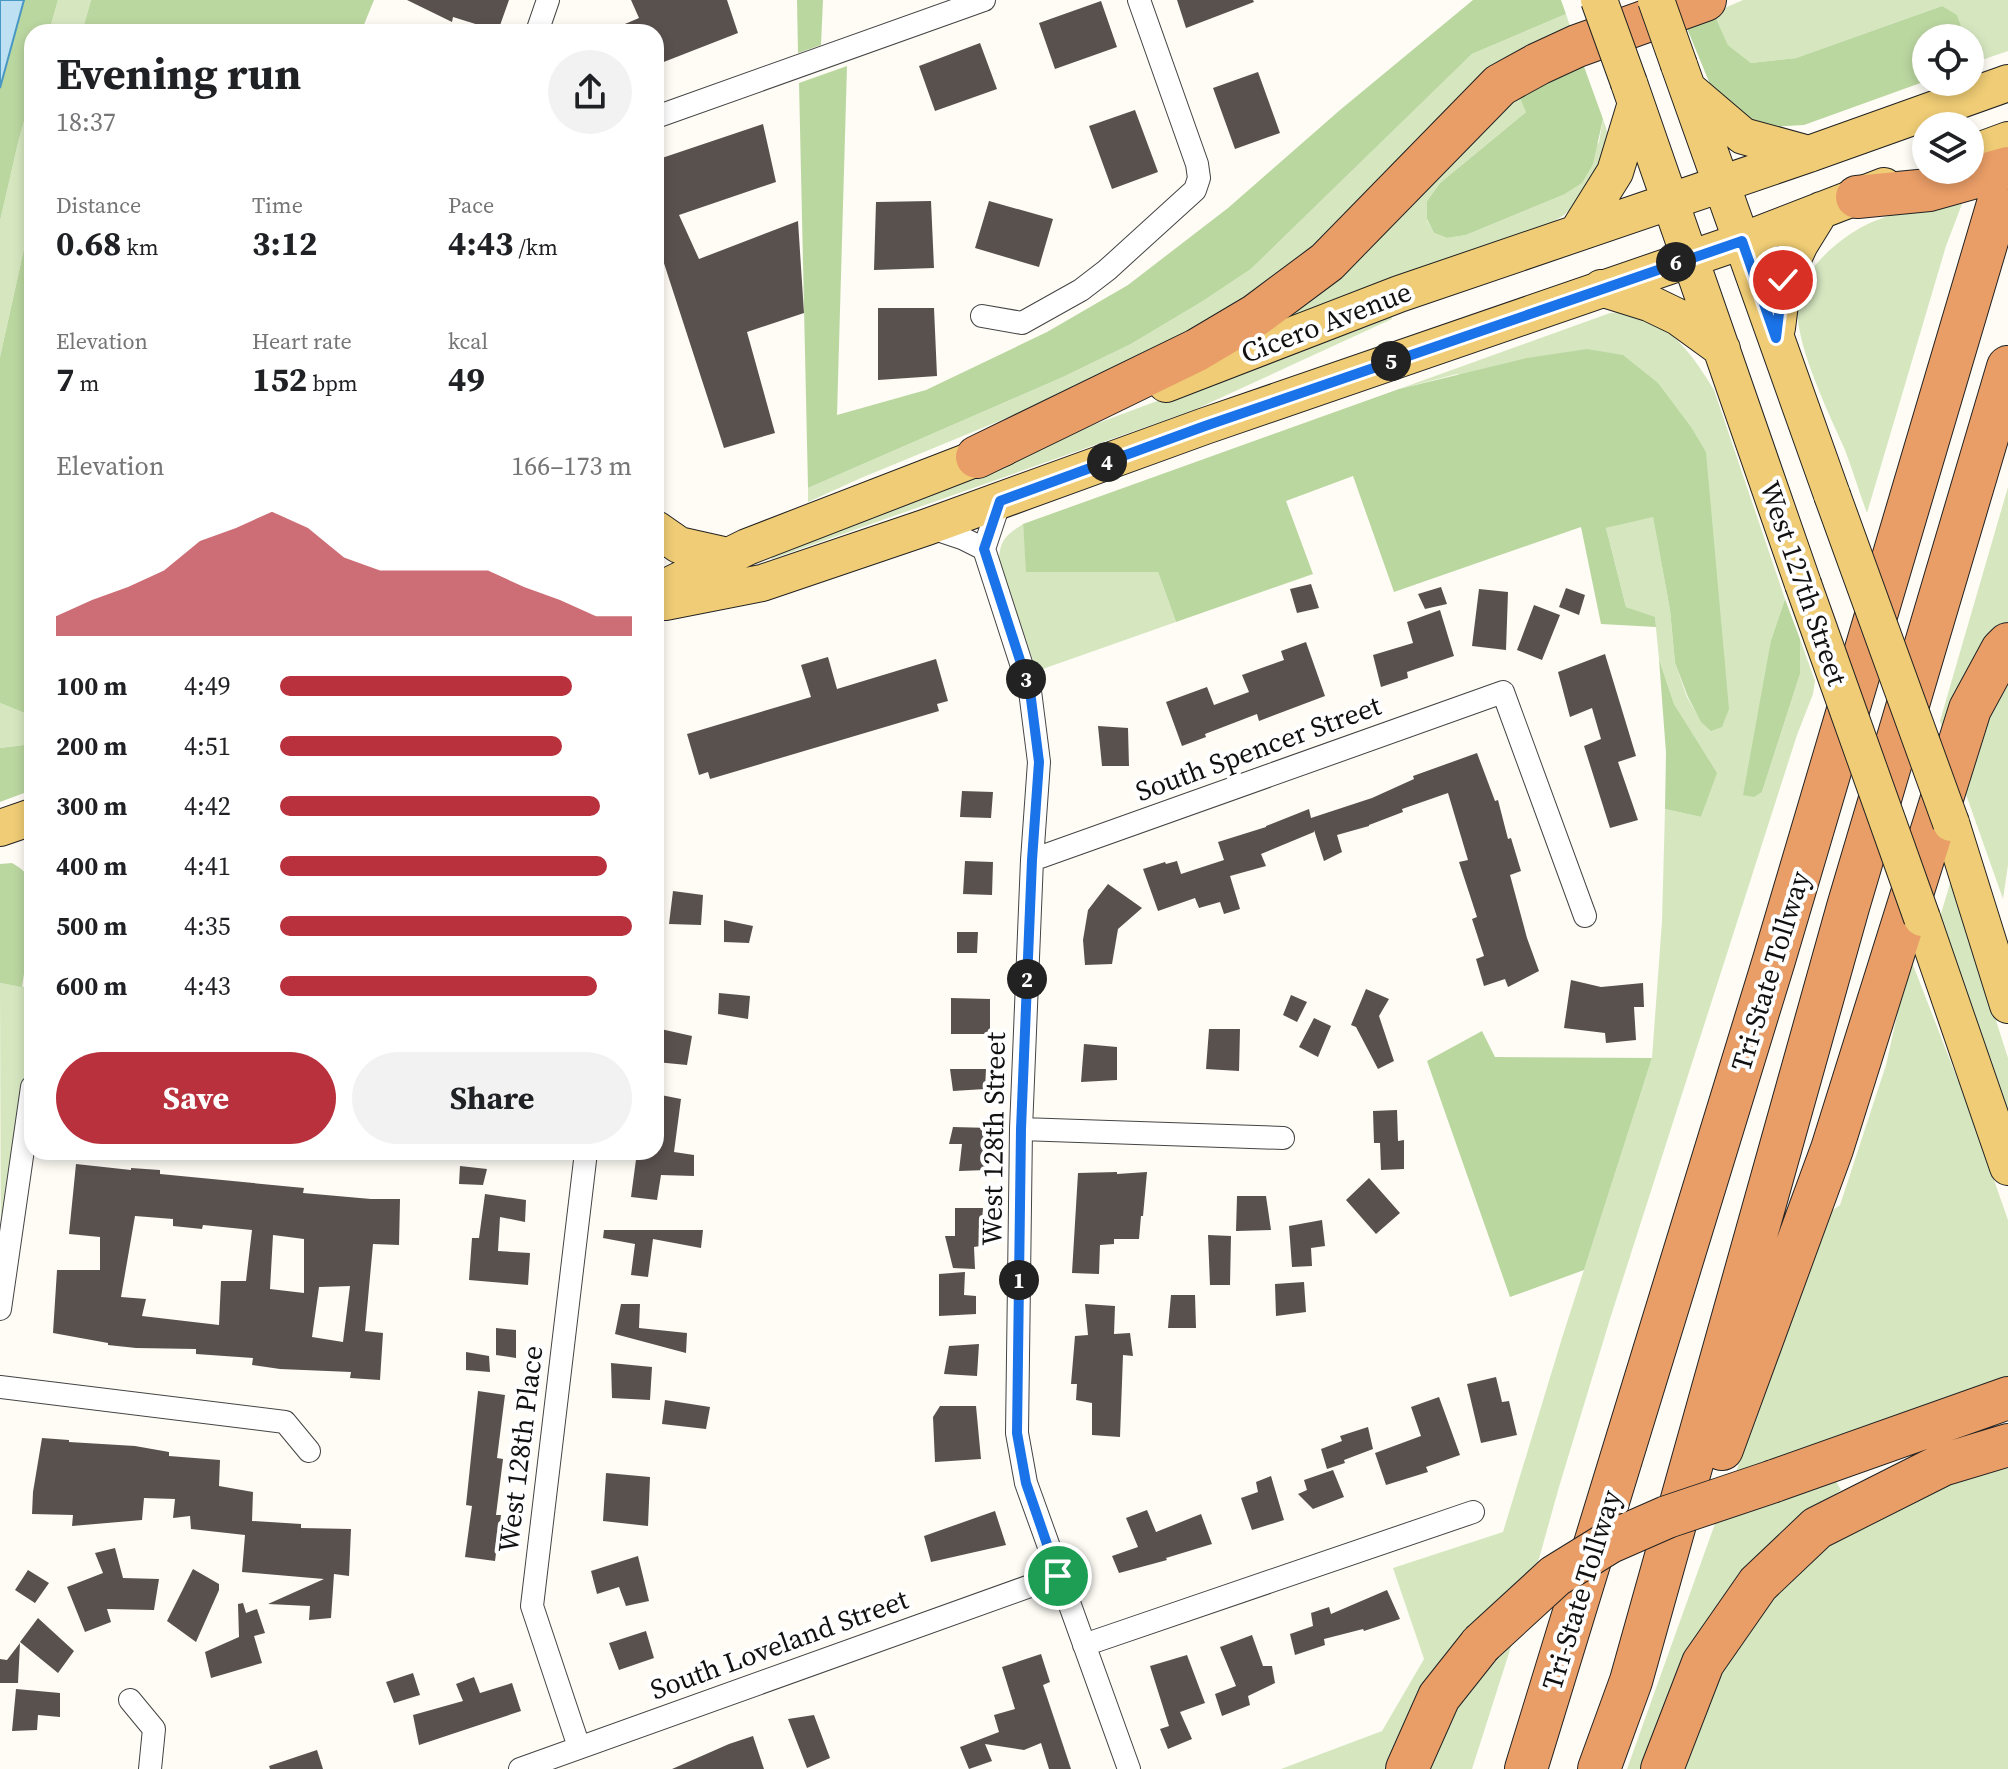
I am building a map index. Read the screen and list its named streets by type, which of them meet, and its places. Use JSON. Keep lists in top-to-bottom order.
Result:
{
  "streets": {
    "highway": ["Tri-State Tollway"],
    "main road": ["Cicero Avenue", "West 127th Street"],
    "street": [
      "South Spencer Street",
      "West 128th Street",
      "West 128th Place",
      "South Loveland Street"
    ]
  },
  "crossings": [
    ["Cicero Avenue", "West 127th Street"],
    ["South Spencer Street", "West 128th Street"],
    ["West 128th Street", "South Loveland Street"],
    ["West 128th Place", "South Loveland Street"]
  ],
  "page": {
    "heading": ["Evening run", "18:37"],
    "stats": [
      ["Distance", "0.68 km"],
      ["Time", "3:12"],
      ["Pace", "4:43 /km"],
      ["Elevation", "7 m"],
      ["Heart rate", "152 bpm"],
      ["kcal", "49"]
    ],
    "pins": [
      "6",
      "5",
      "4",
      "3",
      "2",
      "1"
    ],
    "chart": ["Elevation", "166–173 m"],
    "list": [
      {
        "name": "100 m",
        "note": "4:49"
      },
      {
        "name": "200 m",
        "note": "4:51"
      },
      {
        "name": "300 m",
        "note": "4:42"
      },
      {
        "name": "400 m",
        "note": "4:41"
      },
      {
        "name": "500 m",
        "note": "4:35"
      },
      {
        "name": "600 m",
        "note": "4:43"
      }
    ],
    "buttons": ["Save", "Share"]
  }
}
